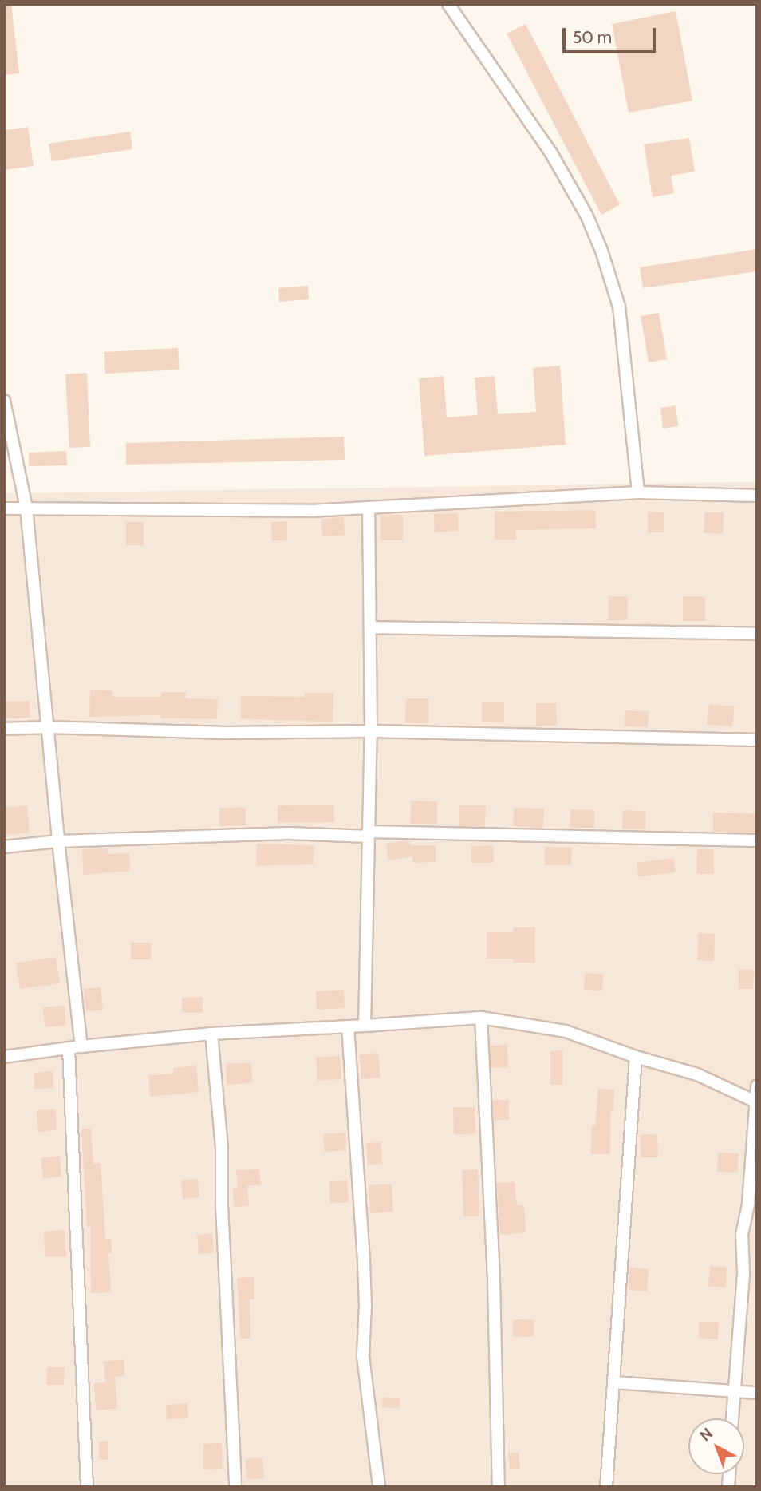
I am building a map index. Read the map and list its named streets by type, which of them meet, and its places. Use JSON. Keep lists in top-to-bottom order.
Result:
{
  "scale_bar": "50 m",
  "north": "top left"
}
